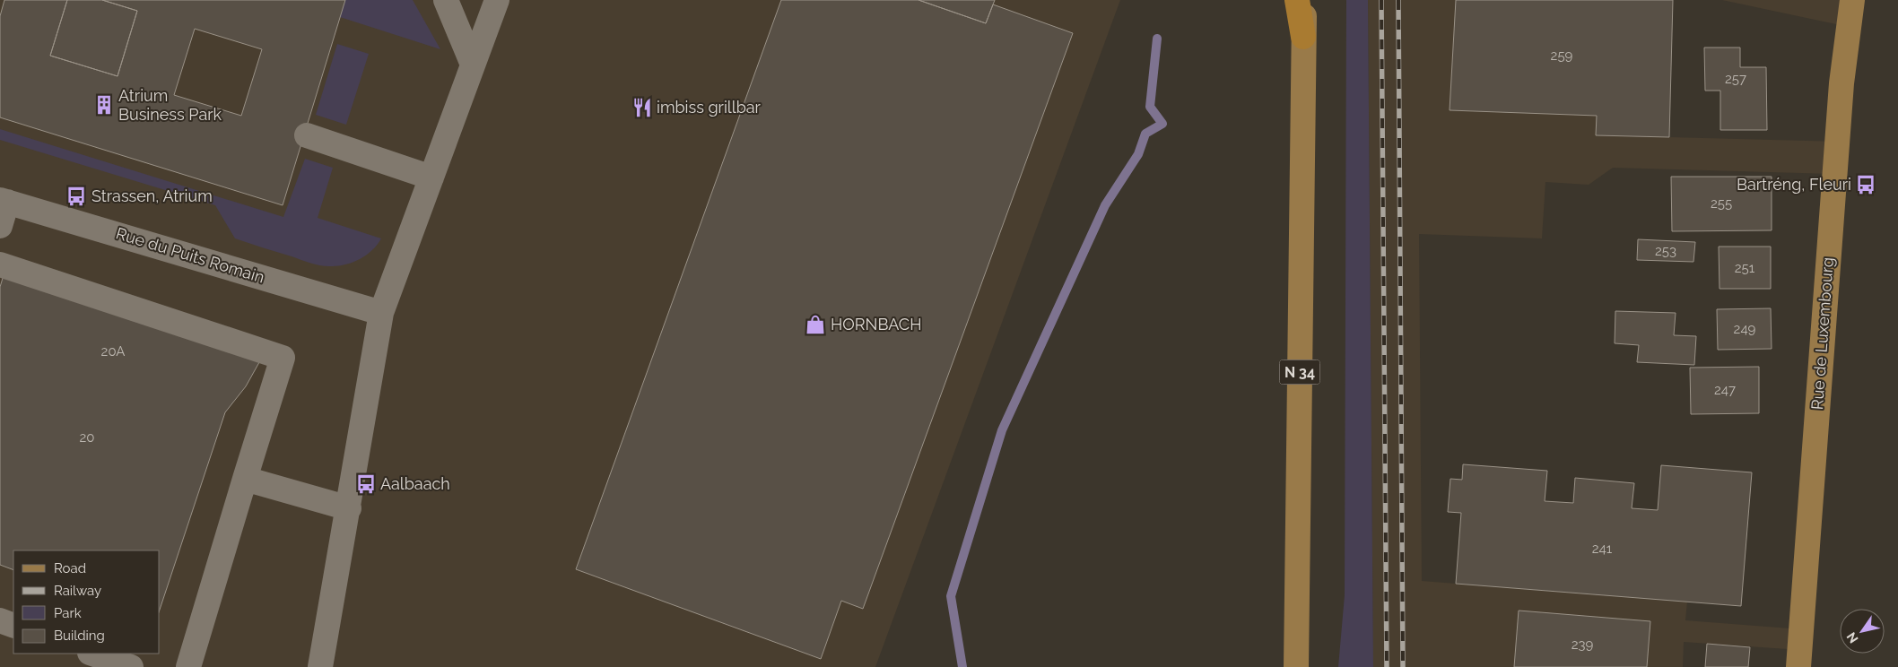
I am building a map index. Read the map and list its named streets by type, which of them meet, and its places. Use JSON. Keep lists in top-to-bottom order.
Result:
{
  "streets": {
    "main road": ["Rue de Luxembourg", "N 34"],
    "street": ["Rue du Puits Romain"]
  },
  "places": {
    "building": ["Atrium Business Park"],
    "restaurant": ["imbiss grillbar"],
    "bus stop": ["Bartréng, Fleuri", "Strassen, Atrium", "Aalbaach"],
    "shop": ["HORNBACH"]
  },
  "house_numbers": [
    "259",
    "257",
    "255",
    "253",
    "251",
    "249",
    "20A",
    "247",
    "20",
    "241",
    "239"
  ],
  "legend": [
    "Road",
    "Railway",
    "Park",
    "Building"
  ],
  "north": "bottom left"
}
